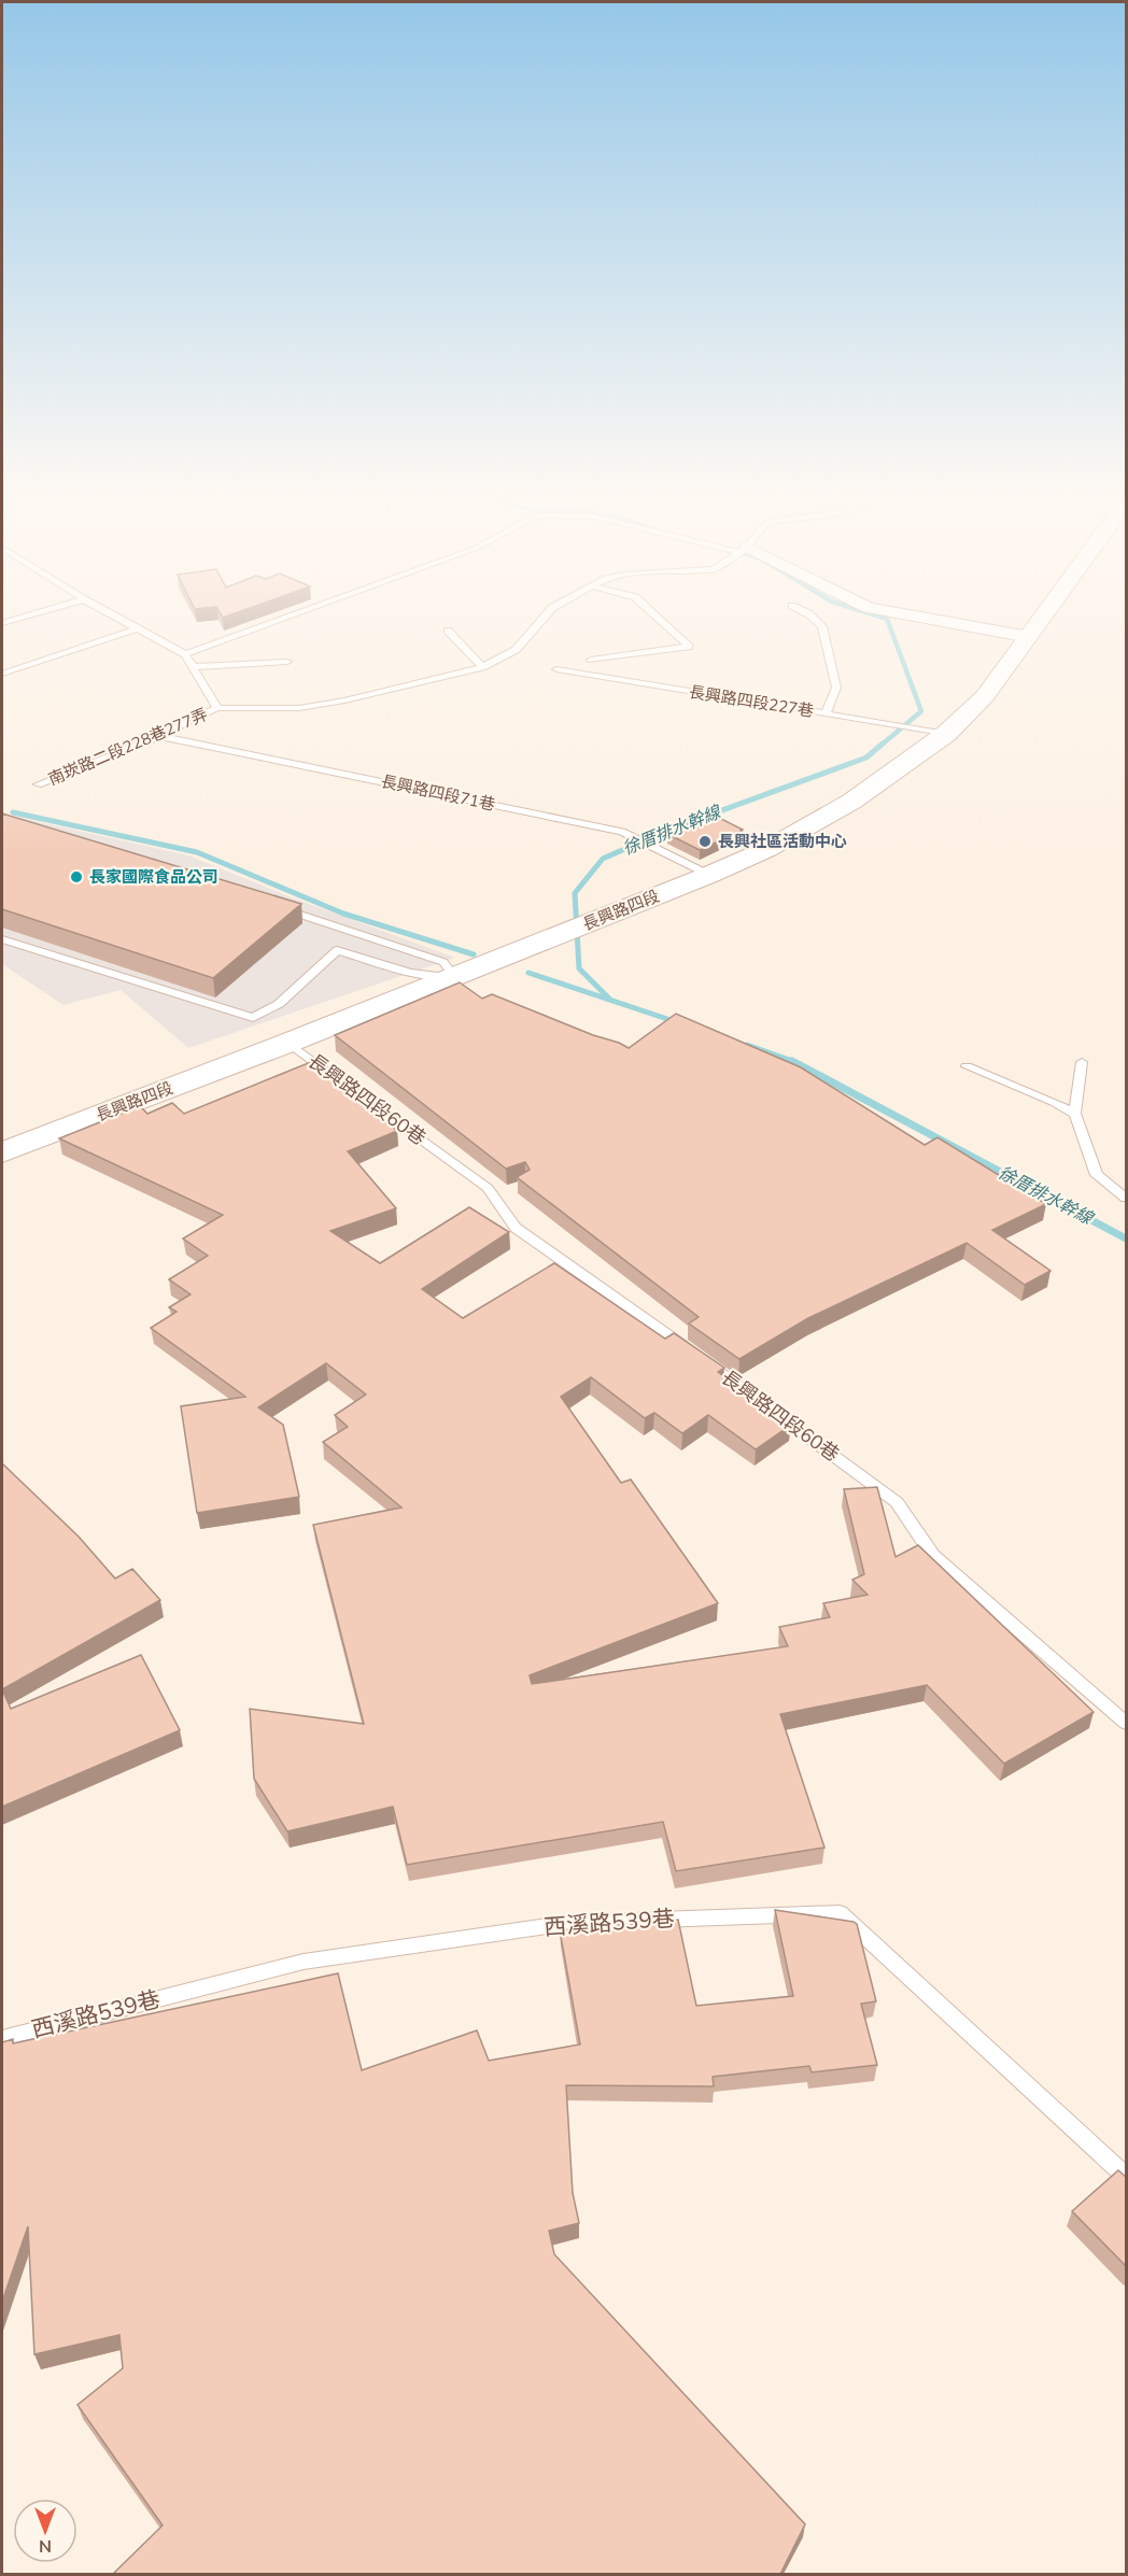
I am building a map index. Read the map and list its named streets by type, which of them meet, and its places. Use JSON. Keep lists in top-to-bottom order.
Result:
{
  "streets": {
    "street": ["長興路四段"],
    "lane": [
      "長興路四段227巷",
      "南崁路二段228巷277弄",
      "長興路四段71巷",
      "長興路四段60巷",
      "西溪路539巷"
    ]
  },
  "crossings": [
    ["長興路四段227巷", "長興路四段"],
    ["南崁路二段228巷277弄", "長興路四段71巷"],
    ["長興路四段71巷", "長興路四段"],
    ["長興路四段", "長興路四段60巷"]
  ],
  "water": ["徐厝排水幹線"],
  "places": ["長興社區活動中心", "長家國際食品公司"],
  "north": "bottom"
}
